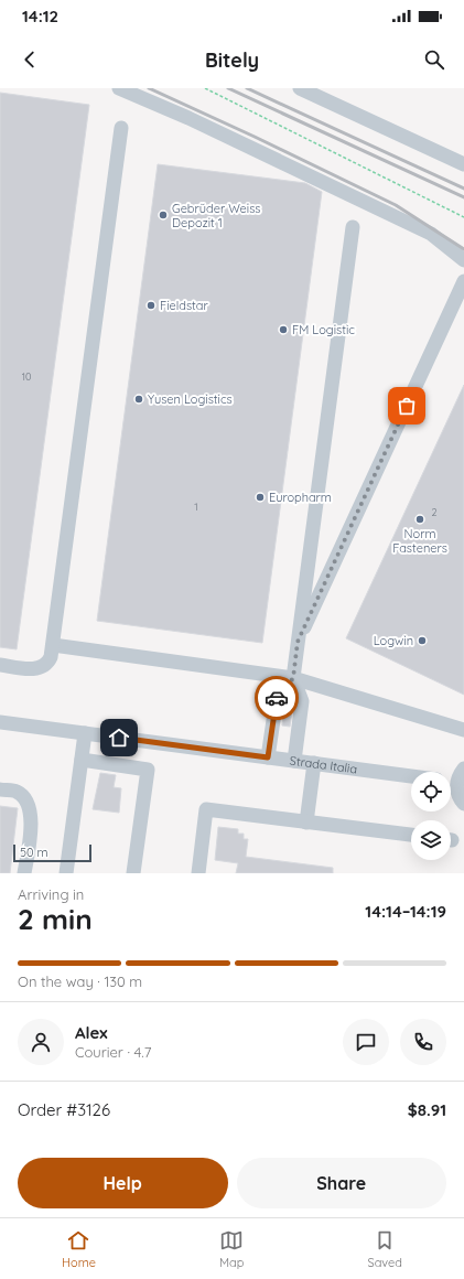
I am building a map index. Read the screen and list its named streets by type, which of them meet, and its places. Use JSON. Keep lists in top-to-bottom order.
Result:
{
  "streets": {
    "street": ["Strada Italia"]
  },
  "places": [
    "Gebrüder Weiss Depozit 1",
    "Fieldstar",
    "FM Logistic",
    "Yusen Logistics",
    "Europharm",
    "Norm Fasteners",
    "Logwin"
  ],
  "house_numbers": ["10", "1", "2"],
  "scale_bar": "50 m",
  "page": {
    "status": "14:12",
    "header": "Bitely",
    "scale": "50 m",
    "heading": ["2 min", "Arriving in", "14:14–14:19"],
    "panel": [
      "Alex",
      "Courier · 4.7",
      "Order #3126",
      "$8.91"
    ],
    "bar": "On the way · 130 m",
    "buttons": ["Help", "Share"],
    "tabs": ["Home", "Map", "Saved"]
  }
}
